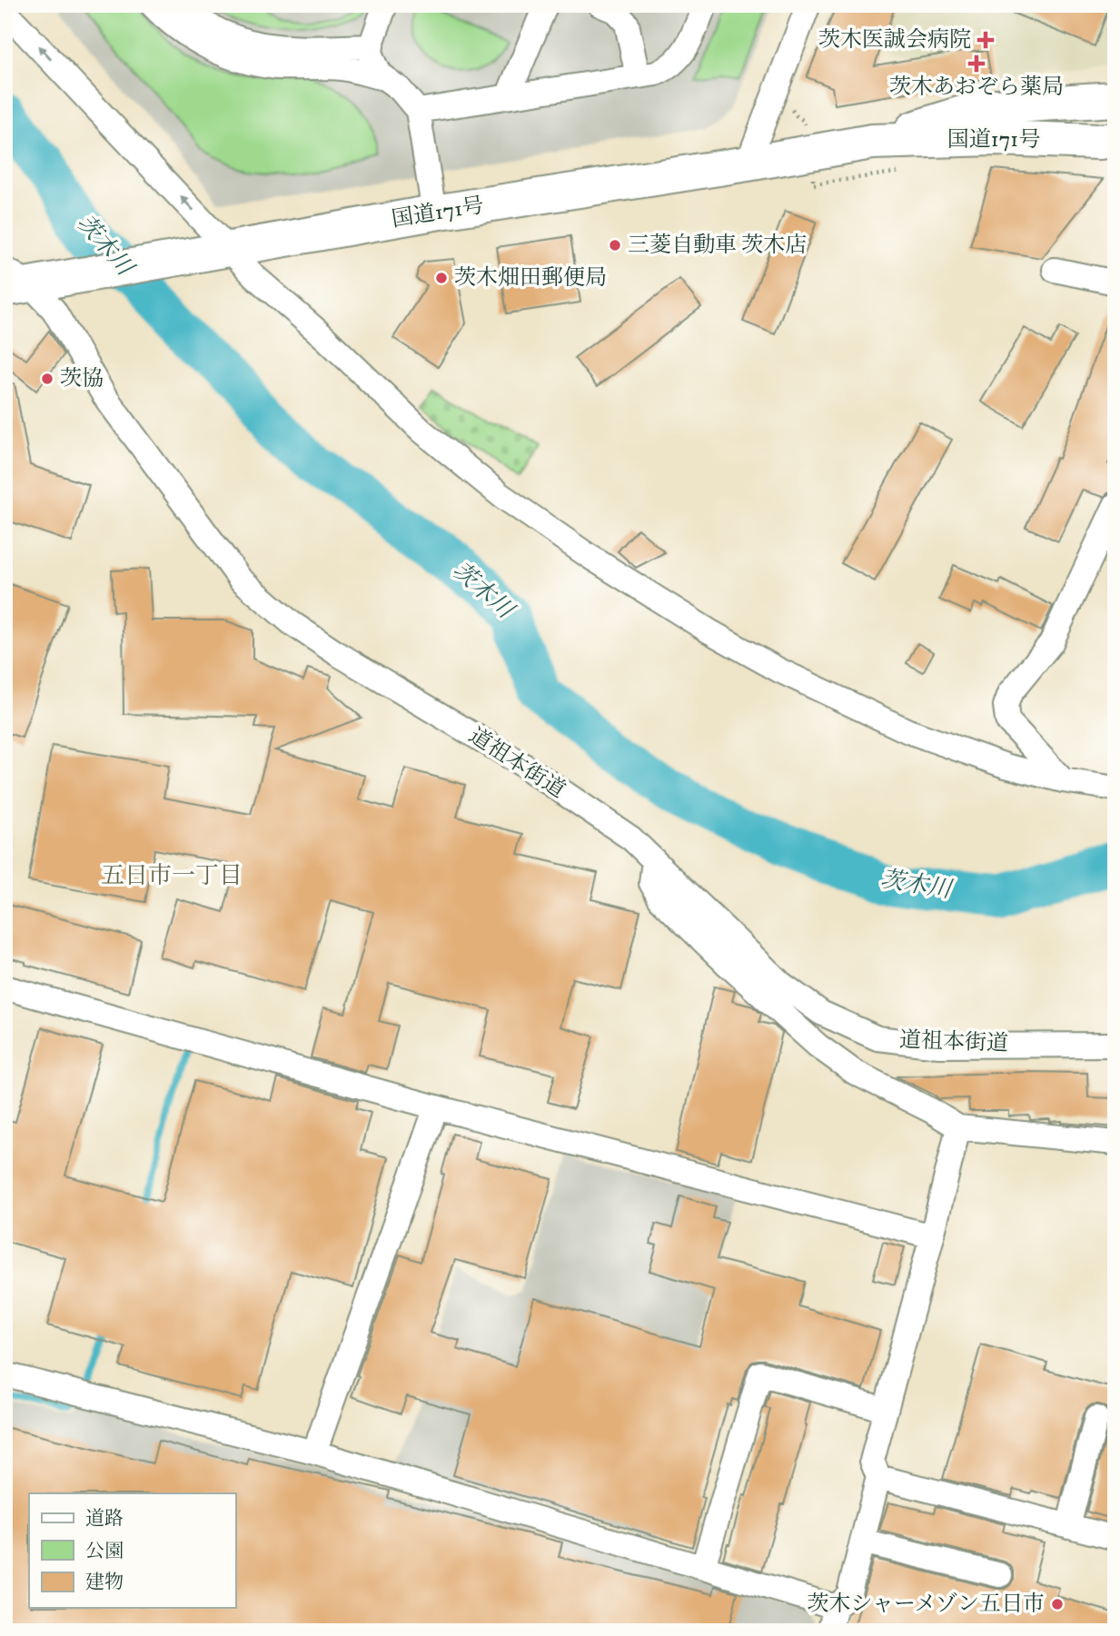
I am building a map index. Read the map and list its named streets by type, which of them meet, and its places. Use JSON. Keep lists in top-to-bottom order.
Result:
{
  "streets": {
    "highway": ["国道171号"],
    "street": ["道祖本街道"]
  },
  "crossings": [
    ["国道171号", "道祖本街道"]
  ],
  "districts": ["五日市一丁目"],
  "water": ["茨木川"],
  "places": {
    "health": ["茨木医誠会病院", "茨木あおぞら薬局"],
    "other": [
      "三菱自動車 茨木店",
      "茨木畑田郵便局",
      "茨協",
      "茨木シャーメゾン五日市"
    ]
  },
  "legend": ["道路", "公園", "建物"]
}
